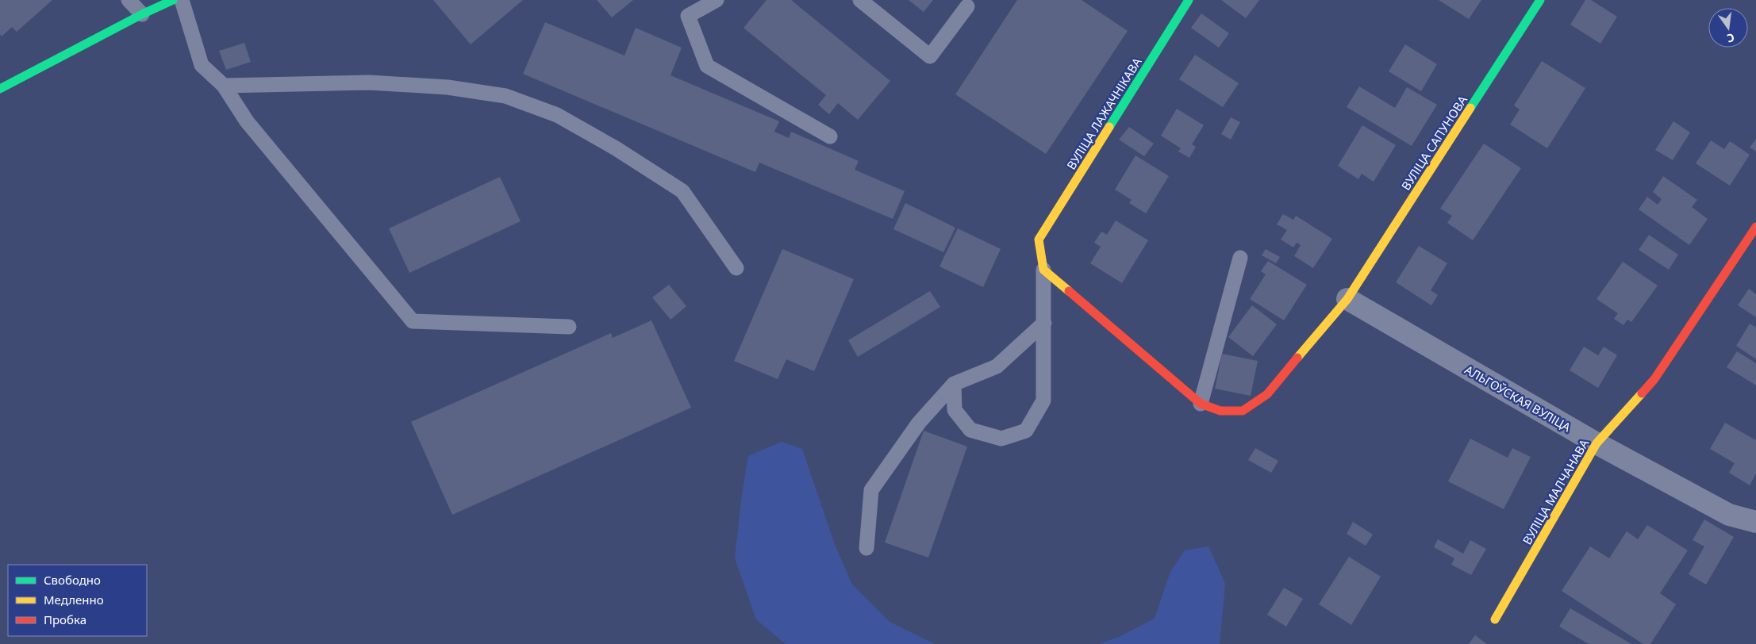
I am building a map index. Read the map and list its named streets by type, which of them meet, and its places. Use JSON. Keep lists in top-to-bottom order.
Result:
{
  "streets": {
    "street": [
      "ВУЛІЦА ЛАЖАЧНІКАВА",
      "ВУЛІЦА САПУНОВА",
      "АЛЬГОЎСКАЯ ВУЛІЦА",
      "ВУЛІЦА МАЛЧАНАВА"
    ]
  },
  "crossings": [
    ["ВУЛІЦА САПУНОВА", "АЛЬГОЎСКАЯ ВУЛІЦА"],
    ["АЛЬГОЎСКАЯ ВУЛІЦА", "ВУЛІЦА МАЛЧАНАВА"]
  ],
  "legend": ["Свободно", "Медленно", "Пробка"],
  "north": "bottom"
}
